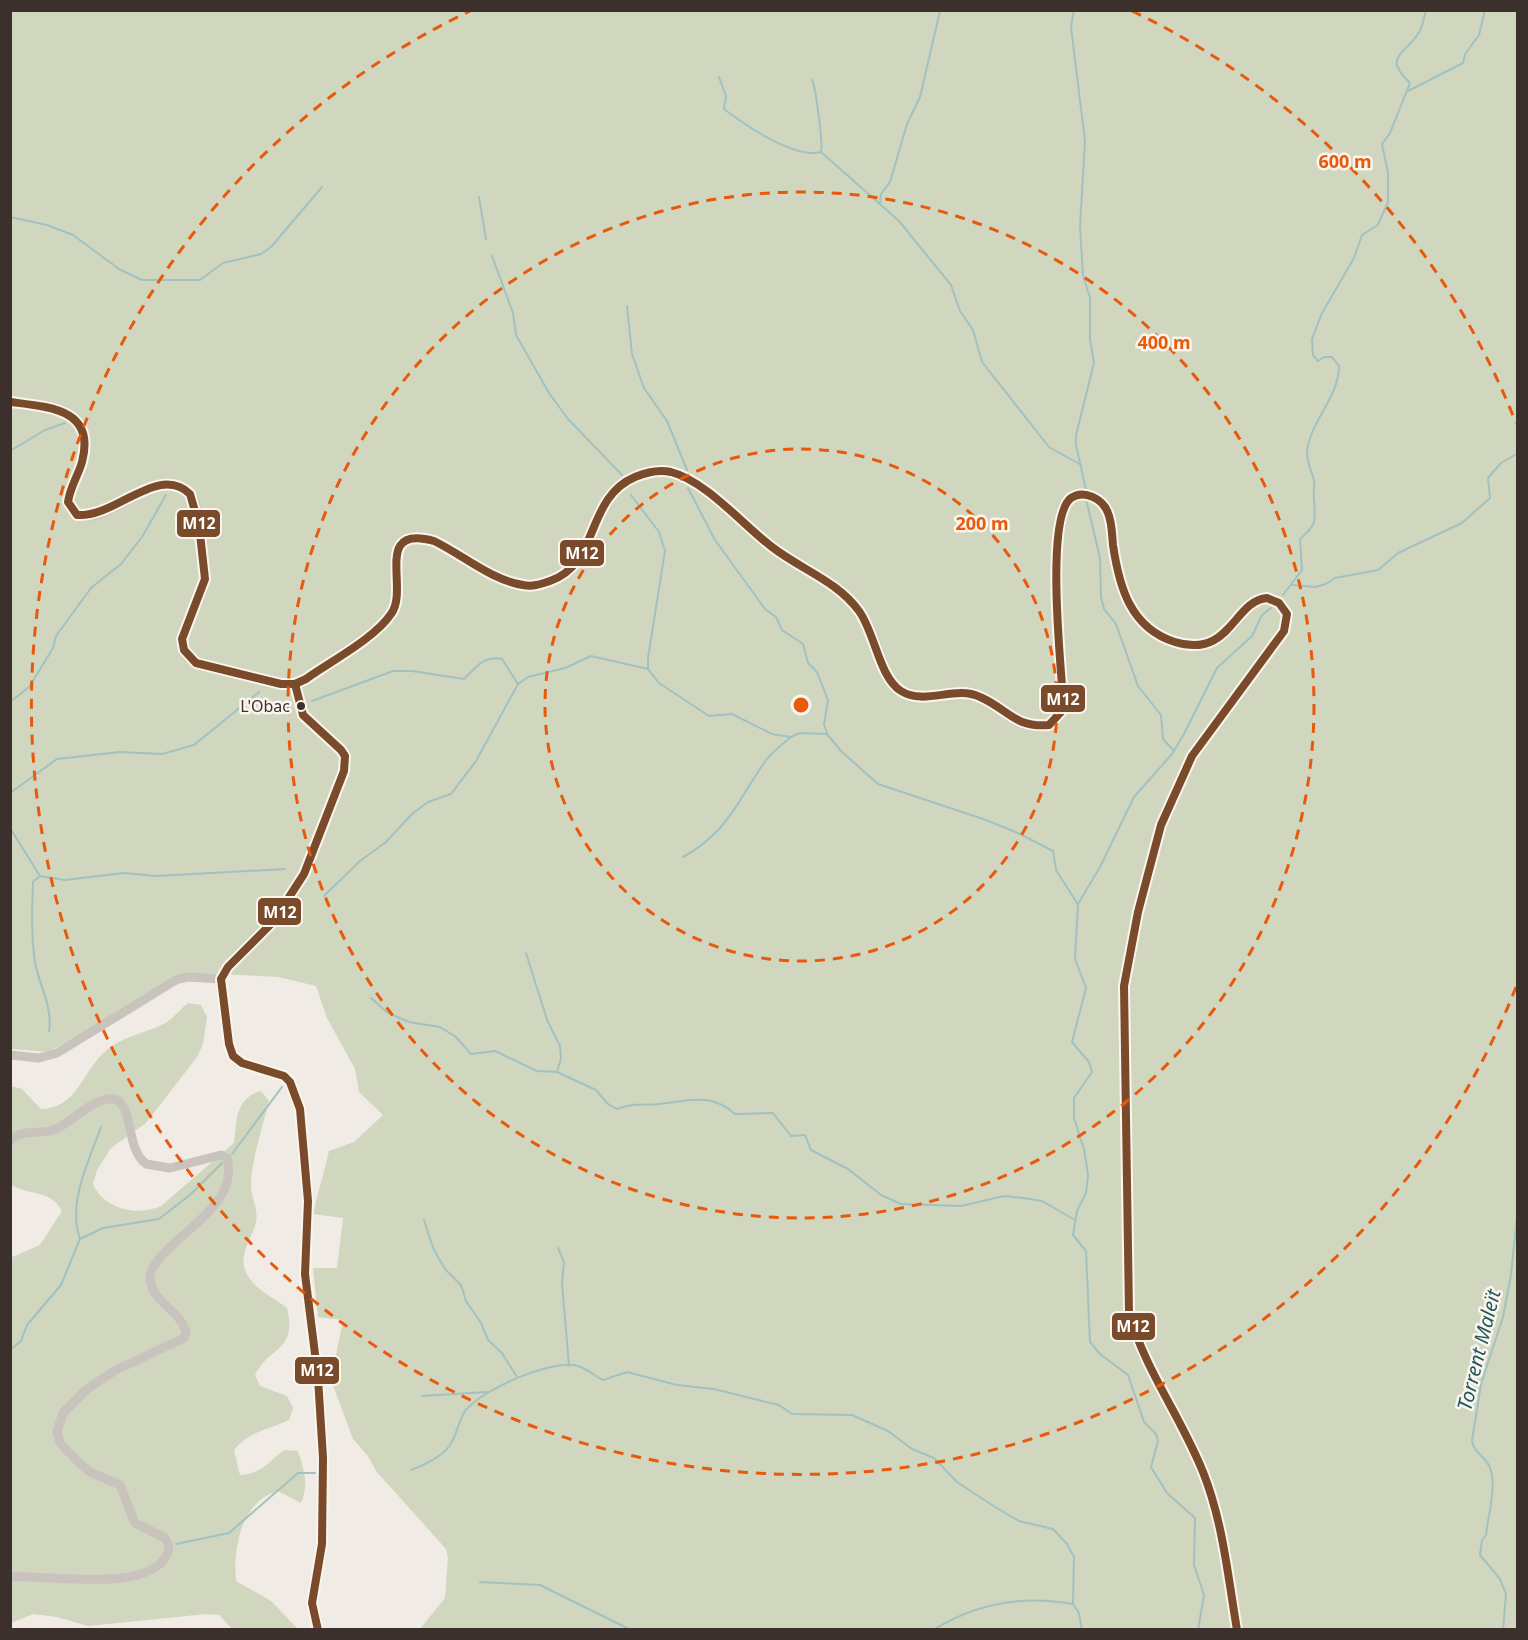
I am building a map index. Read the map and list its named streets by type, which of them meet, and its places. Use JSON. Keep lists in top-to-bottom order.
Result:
{
  "water": ["Torrent Maleït"],
  "places": ["L'Obac"],
  "lines": ["transit line M12"],
  "rings": ["600 m", "400 m", "200 m"]
}
